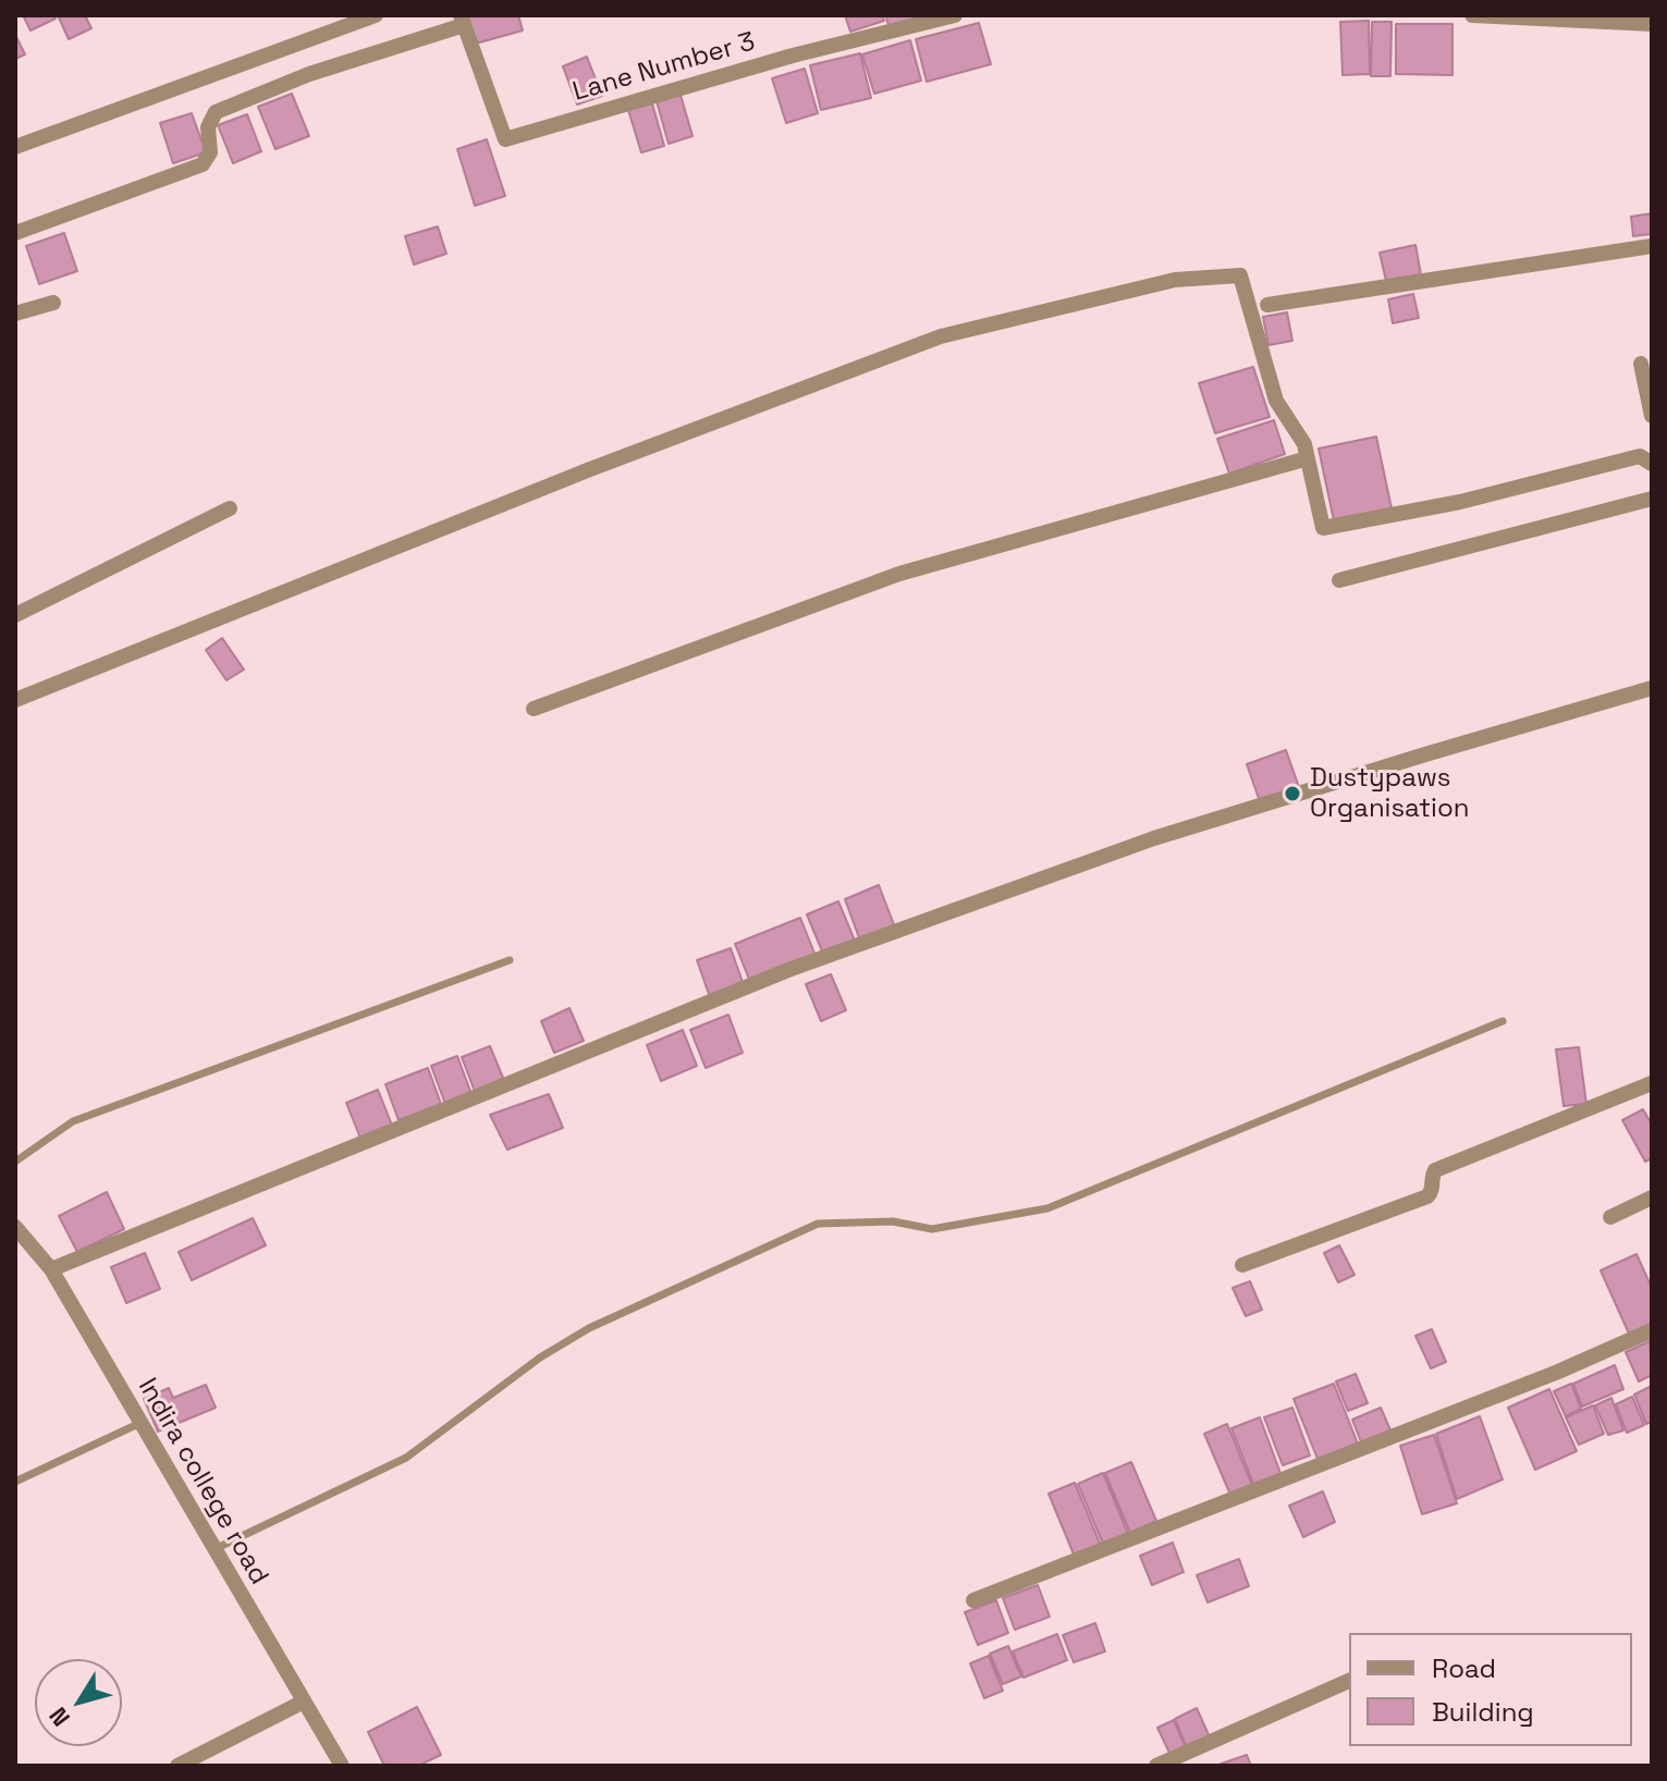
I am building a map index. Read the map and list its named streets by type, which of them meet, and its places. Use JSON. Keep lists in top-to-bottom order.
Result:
{
  "streets": {
    "street": ["Lane Number 3", "Indira college road"]
  },
  "places": ["Dustypaws Organisation"],
  "legend": ["Road", "Building"],
  "north": "bottom left"
}
